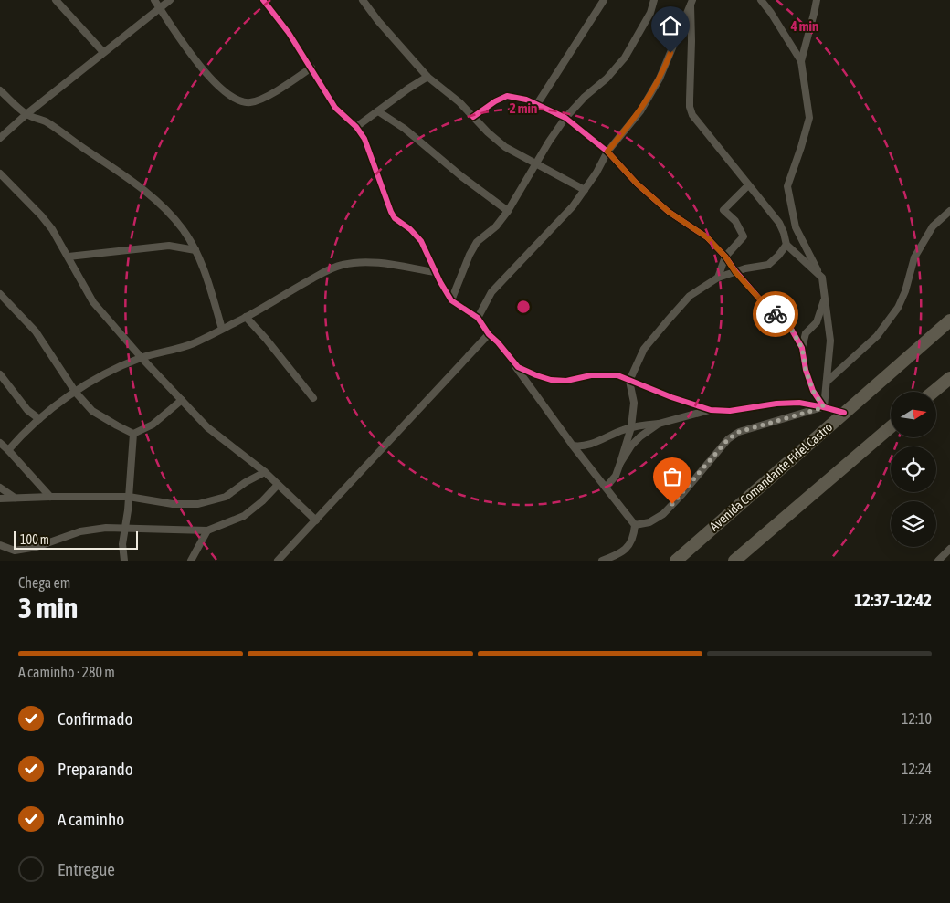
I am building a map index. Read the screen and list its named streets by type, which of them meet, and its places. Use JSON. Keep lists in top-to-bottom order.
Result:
{
  "streets": {
    "highway": ["Avenida Comandante Fidel Castro"]
  },
  "scale_bar": "100 m",
  "north": "right",
  "page": {
    "scale": "100 m",
    "heading": ["3 min", "Chega em", "12:37–12:42"],
    "bar": "A caminho · 280 m",
    "list": [
      ["Confirmado", "12:10"],
      ["Preparando", "12:24"],
      ["A caminho", "12:28"],
      "Entregue"
    ]
  },
  "rings": ["4 min", "2 min"]
}
